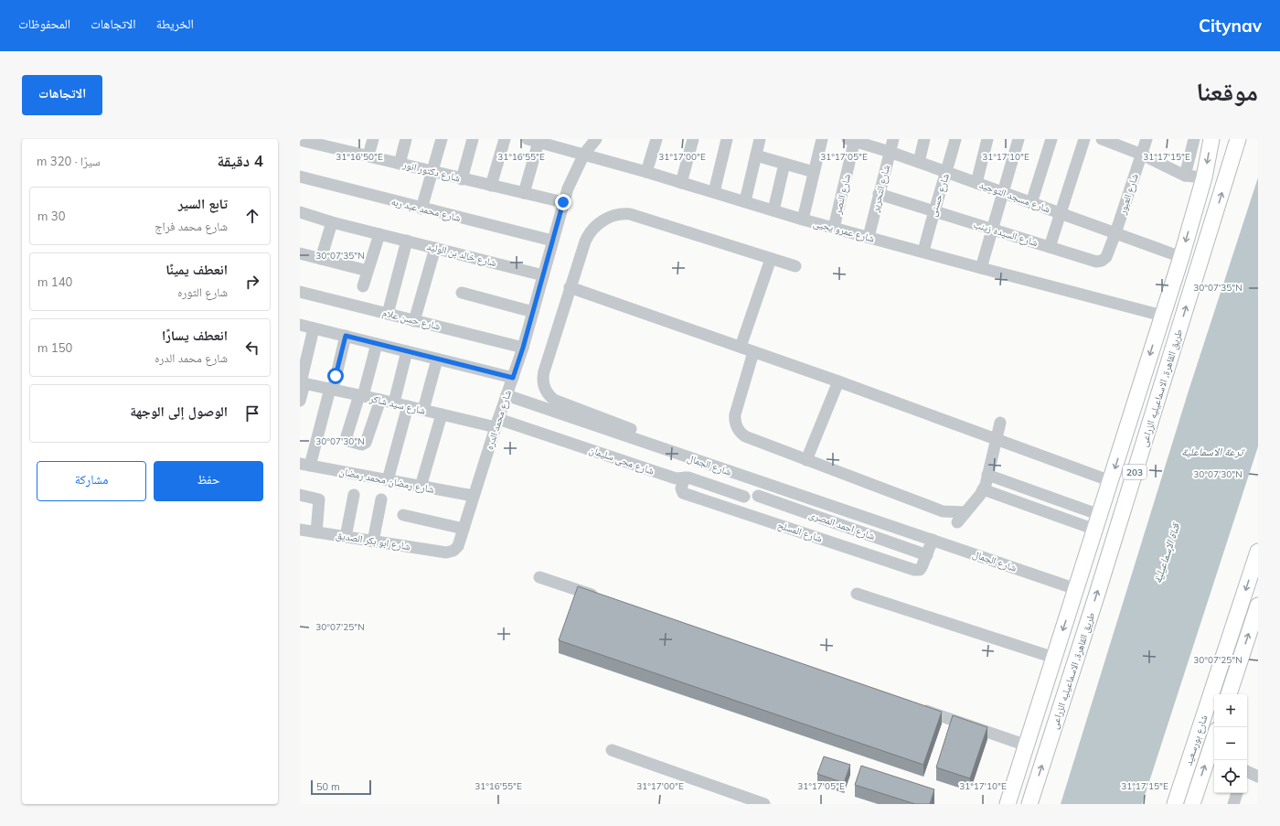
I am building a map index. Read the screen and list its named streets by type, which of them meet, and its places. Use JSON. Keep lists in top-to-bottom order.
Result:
{
  "streets": {
    "main road": ["طريق القاهرة, الاسماعيليه الزراعى", "203", "شارع بورسعيد"],
    "street": [
      "شارع دكتور انور",
      "شارع التحرير",
      "شارع النصر",
      "شارع العبور",
      "شارع حسنى",
      "شارع مسجد التوحيد",
      "شارع محمد عبد ربه",
      "شارع عمرو يحيى",
      "شارع السيده زينب",
      "شارع خالد بن الوليد",
      "شارع حسن علام",
      "شارع سيد شاكر",
      "شارع محمد الدره",
      "شارع محى سليمان",
      "شارع الجمال",
      "شارع رمضان محمد رمضان",
      "شارع احمد المصرى",
      "شارع المسلح",
      "شارع ابو بكر الصديق"
    ]
  },
  "crossings": [
    ["شارع دكتور انور", "شارع محمد الدره"],
    ["شارع التحرير", "شارع مسجد التوحيد"],
    ["شارع التحرير", "شارع عمرو يحيى"],
    ["شارع التحرير", "شارع السيده زينب"],
    ["شارع النصر", "شارع مسجد التوحيد"],
    ["شارع النصر", "شارع عمرو يحيى"],
    ["شارع العبور", "شارع مسجد التوحيد"],
    ["شارع العبور", "شارع السيده زينب"],
    ["شارع حسنى", "شارع مسجد التوحيد"],
    ["شارع حسنى", "شارع عمرو يحيى"],
    ["شارع حسنى", "شارع السيده زينب"],
    ["شارع مسجد التوحيد", "شارع السيده زينب"],
    ["شارع مسجد التوحيد", "طريق القاهرة, الاسماعيليه الزراعى"],
    ["شارع محمد عبد ربه", "شارع محمد الدره"],
    ["شارع عمرو يحيى", "طريق القاهرة, الاسماعيليه الزراعى"],
    ["شارع عمرو يحيى", "شارع محمد الدره"],
    ["شارع خالد بن الوليد", "شارع محمد الدره"],
    ["شارع حسن علام", "شارع محمد الدره"],
    ["طريق القاهرة, الاسماعيليه الزراعى", "شارع الجمال"],
    ["شارع سيد شاكر", "شارع محمد الدره"],
    ["شارع سيد شاكر", "شارع محى سليمان"],
    ["شارع محمد الدره", "شارع محى سليمان"],
    ["شارع محمد الدره", "شارع الجمال"],
    ["شارع محمد الدره", "شارع رمضان محمد رمضان"],
    ["شارع محمد الدره", "شارع ابو بكر الصديق"],
    ["شارع محى سليمان", "شارع المسلح"],
    ["شارع احمد المصرى", "شارع المسلح"]
  ],
  "water": ["ترعة الاسماعلية", "قناة الإسماعيلية"],
  "scale_bar": "50 m",
  "page": {
    "header": "Citynav",
    "nav": ["الخريطة", "الاتجاهات", "المحفوظات"],
    "title": "موقعنا",
    "buttons": [
      "الاتجاهات",
      ["حفظ", "مشاركة"]
    ],
    "heading": ["4 دقيقة", "سيرًا · 320 m"],
    "list": [
      ["تابع السير", "شارع محمد فراج", "30 m"],
      ["انعطف يمينًا", "شارع الثوره", "140 m"],
      ["انعطف يسارًا", "شارع محمد الدره", "150 m"],
      "الوصول إلى الوجهة"
    ],
    "map_buttons": ["+", "−"],
    "scale": "50 m"
  },
  "coordinates": [
    "31°16'50\"E",
    "31°16'55\"E",
    "31°17'00\"E",
    "31°17'05\"E",
    "31°17'10\"E",
    "31°17'15\"E",
    "30°07'35\"N",
    "30°07'30\"N",
    "30°07'25\"N"
  ]
}
